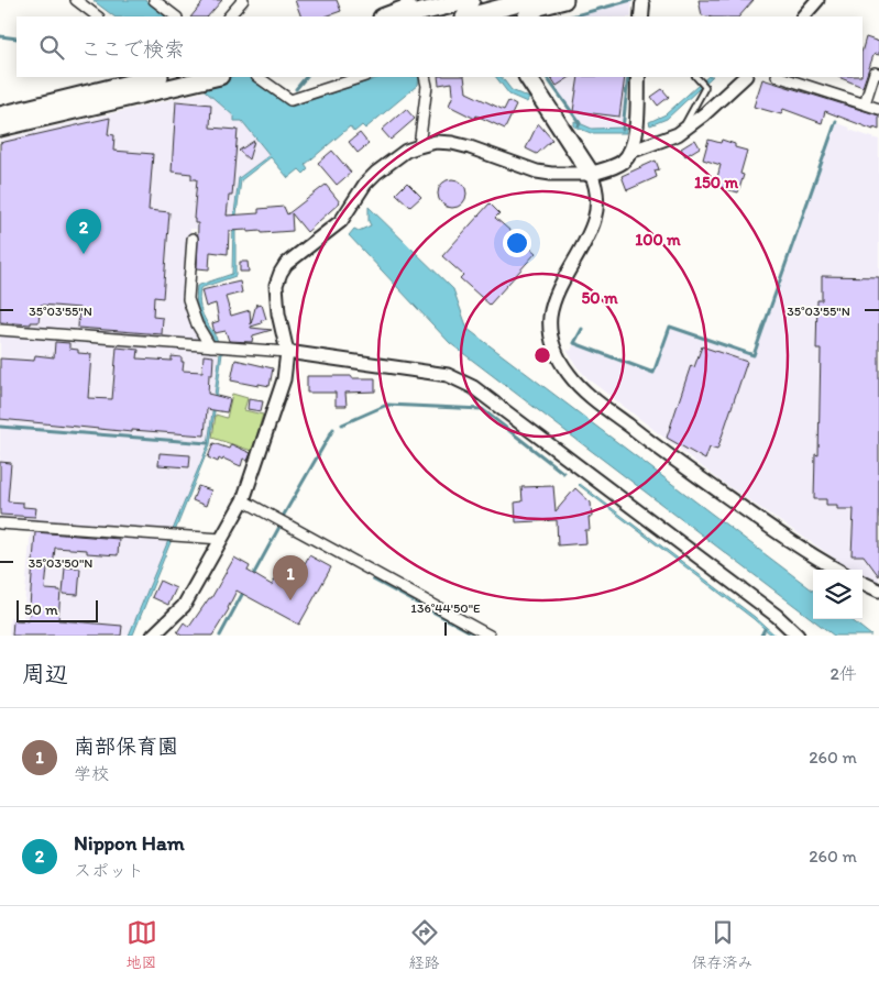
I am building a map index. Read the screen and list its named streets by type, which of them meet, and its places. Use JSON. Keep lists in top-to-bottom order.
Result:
{
  "scale_bar": "50 m",
  "page": {
    "search": "ここで検索",
    "pins": ["2", "1"],
    "scale": "50 m",
    "heading": ["周辺", "2件"],
    "list": [
      {
        "mark": "1",
        "name": "南部保育園",
        "note": "学校",
        "value": "260 m"
      },
      {
        "mark": "2",
        "name": "Nippon Ham",
        "note": "スポット",
        "value": "260 m"
      }
    ],
    "nav": ["地図", "経路", "保存済み"]
  },
  "coordinates": ["35°03'55\"N", "35°03'50\"N", "136°44'50\"E"],
  "rings": ["150 m", "100 m", "50 m"]
}
